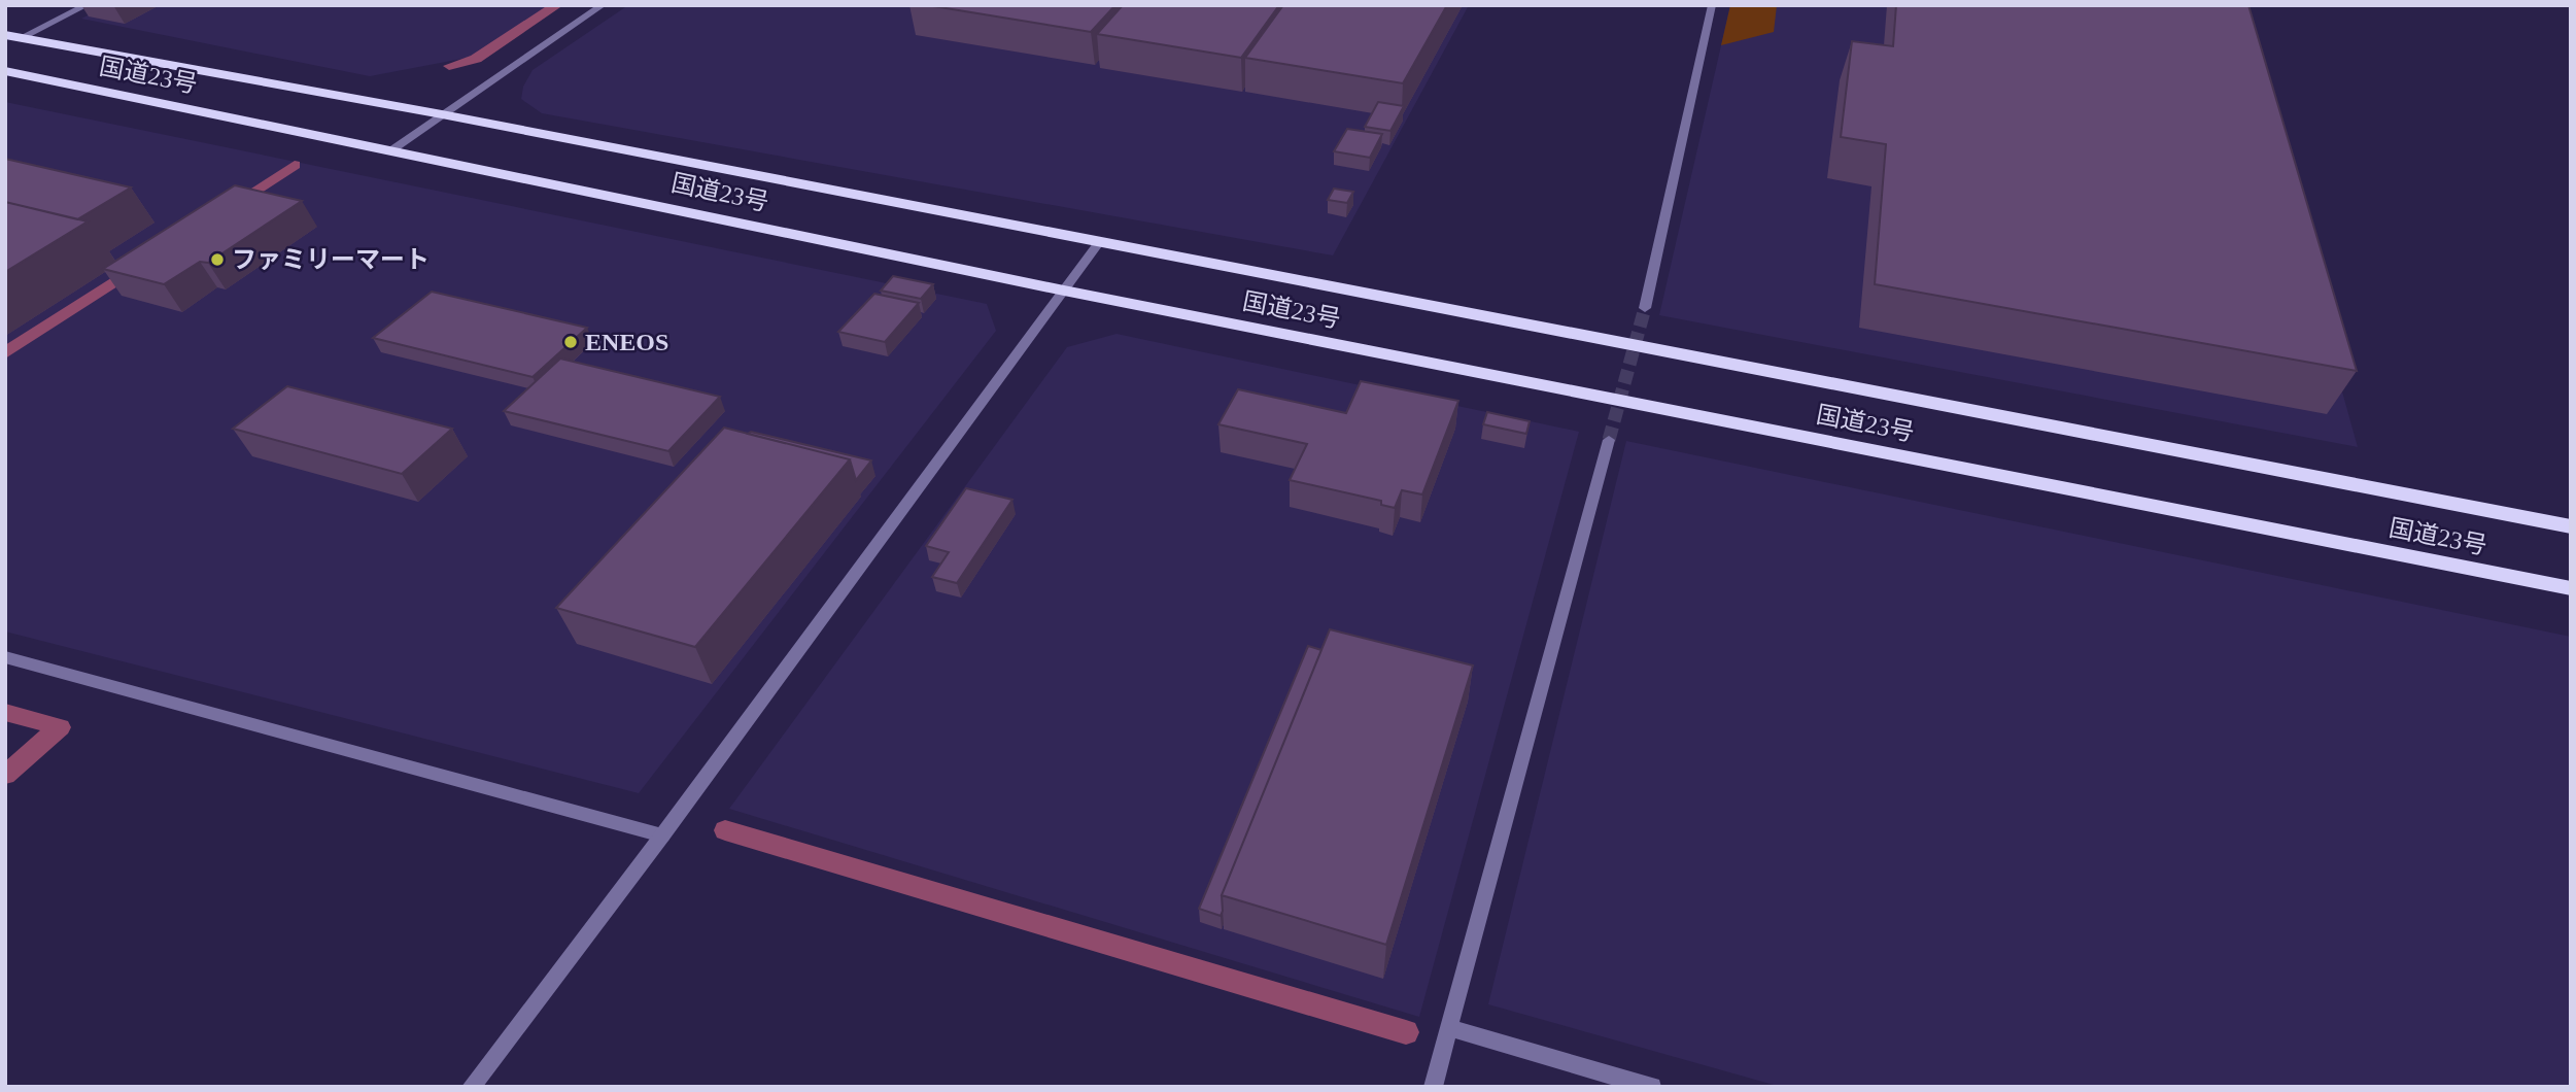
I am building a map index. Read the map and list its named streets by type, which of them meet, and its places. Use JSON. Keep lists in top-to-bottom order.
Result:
{
  "streets": {
    "highway": ["国道23号"]
  },
  "places": ["ファミリーマート", "ENEOS"]
}
